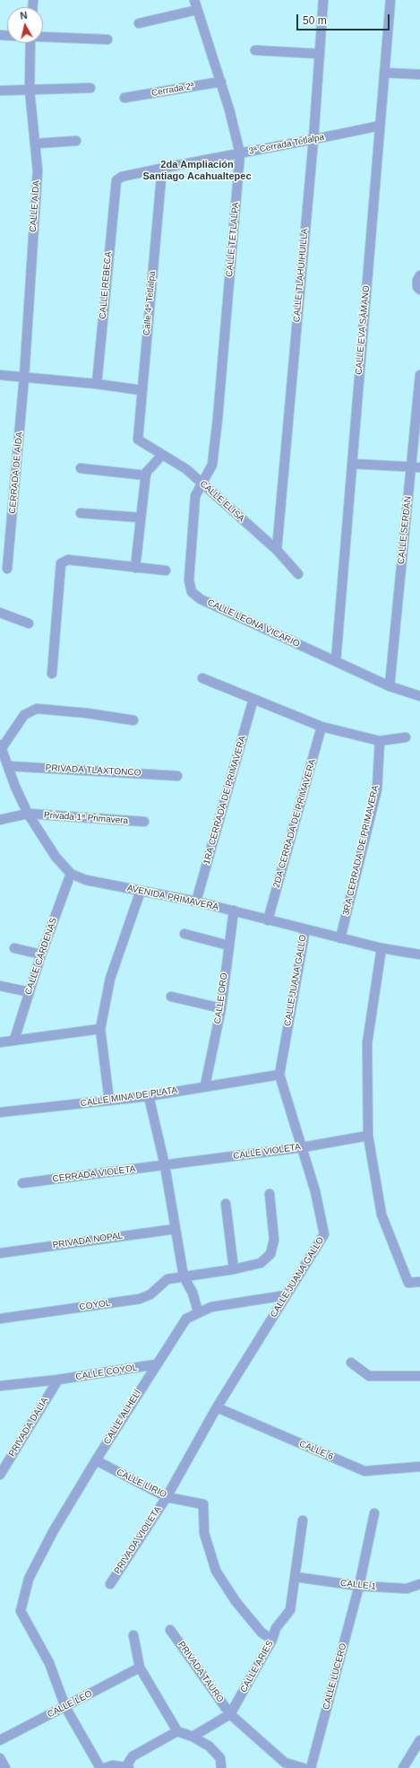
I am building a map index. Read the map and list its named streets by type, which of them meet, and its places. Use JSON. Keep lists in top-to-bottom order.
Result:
{
  "streets": {
    "street": [
      "Cerrada 2ª",
      "3ª Cerrada Tetlalpa",
      "CALLE AÍDA",
      "CALLE TETLALPA",
      "CALLE TLAHUIHUILLA",
      "CALLE REBECA",
      "Calle 4ª Tetlalpa",
      "CALLE EVA SÁMANO",
      "CERRADA DE AÍDA",
      "CALLE ELISA",
      "CALLE SERDÁN",
      "CALLE LEONA VICARIO",
      "PRIVADA TLAXTONCO",
      "1RA CERRADA DE PRIMAVERA",
      "Privada 1ª Primavera",
      "2DA CERRADA DE PRIMAVERA",
      "3RA CERRADA DE PRIMAVERA",
      "AVENIDA PRIMAVERA",
      "CALLE CÁRDENAS",
      "CALLE JUANA GALLO",
      "CALLE ORO",
      "CALLE MINA DE PLATA",
      "CALLE VIOLETA",
      "CERRADA VIOLETA",
      "PRIVADA NOPAL",
      "COYOL",
      "CALLE COYOL",
      "CALLE ALHELÍ",
      "PRIVADA DALIA",
      "CALLE 6",
      "CALLE LIRIO",
      "PRIVADA VIOLETA",
      "CALLE 1",
      "CALLE ARIES",
      "PRIVADA TAURO",
      "CALLE LUCERO",
      "CALLE LEO"
    ]
  },
  "crossings": [
    ["Cerrada 2ª", "CALLE TETLALPA"],
    ["3ª Cerrada Tetlalpa", "CALLE TETLALPA"],
    ["3ª Cerrada Tetlalpa", "CALLE TLAHUIHUILLA"],
    ["3ª Cerrada Tetlalpa", "CALLE REBECA"],
    ["3ª Cerrada Tetlalpa", "Calle 4ª Tetlalpa"],
    ["3ª Cerrada Tetlalpa", "CALLE EVA SÁMANO"],
    ["CALLE AÍDA", "CERRADA DE AÍDA"],
    ["CALLE TETLALPA", "CALLE ELISA"],
    ["CALLE TETLALPA", "CALLE LEONA VICARIO"],
    ["CALLE TLAHUIHUILLA", "CALLE ELISA"],
    ["Calle 4ª Tetlalpa", "CALLE ELISA"],
    ["CALLE EVA SÁMANO", "CALLE LEONA VICARIO"],
    ["CALLE ELISA", "CALLE LEONA VICARIO"],
    ["CALLE SERDÁN", "CALLE LEONA VICARIO"],
    ["PRIVADA TLAXTONCO", "AVENIDA PRIMAVERA"],
    ["1RA CERRADA DE PRIMAVERA", "AVENIDA PRIMAVERA"],
    ["Privada 1ª Primavera", "AVENIDA PRIMAVERA"],
    ["2DA CERRADA DE PRIMAVERA", "AVENIDA PRIMAVERA"],
    ["3RA CERRADA DE PRIMAVERA", "AVENIDA PRIMAVERA"],
    ["AVENIDA PRIMAVERA", "CALLE CÁRDENAS"],
    ["AVENIDA PRIMAVERA", "CALLE JUANA GALLO"],
    ["AVENIDA PRIMAVERA", "CALLE ORO"],
    ["CALLE JUANA GALLO", "CALLE MINA DE PLATA"],
    ["CALLE JUANA GALLO", "CALLE VIOLETA"],
    ["CALLE JUANA GALLO", "CALLE ALHELÍ"],
    ["CALLE JUANA GALLO", "CALLE 6"],
    ["CALLE JUANA GALLO", "CALLE LIRIO"],
    ["CALLE JUANA GALLO", "PRIVADA VIOLETA"],
    ["CALLE ORO", "CALLE MINA DE PLATA"],
    ["CALLE VIOLETA", "CERRADA VIOLETA"],
    ["CALLE COYOL", "CALLE ALHELÍ"],
    ["CALLE COYOL", "PRIVADA DALIA"],
    ["CALLE ALHELÍ", "CALLE LIRIO"],
    ["CALLE ALHELÍ", "CALLE LEO"],
    ["CALLE LIRIO", "PRIVADA VIOLETA"],
    ["CALLE LIRIO", "CALLE ARIES"],
    ["CALLE 1", "CALLE ARIES"],
    ["CALLE 1", "CALLE LUCERO"],
    ["CALLE ARIES", "PRIVADA TAURO"]
  ],
  "districts": ["2da Ampliación Santiago Acahualtepec"],
  "scale_bar": "50 m",
  "north": "top"
}
